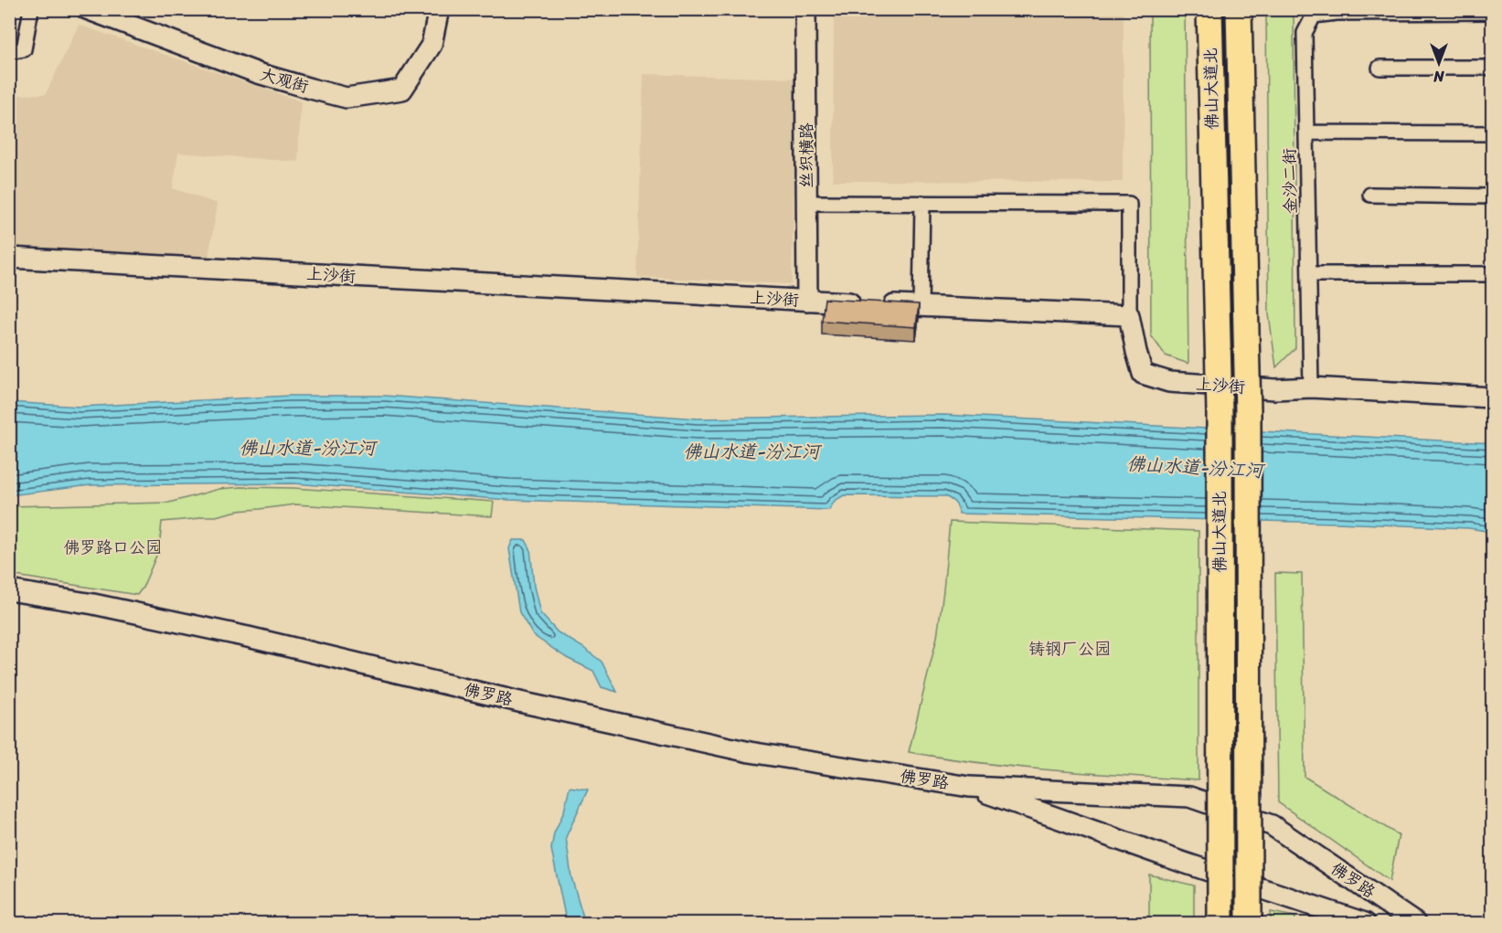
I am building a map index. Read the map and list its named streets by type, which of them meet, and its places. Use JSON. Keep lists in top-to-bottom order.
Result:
{
  "streets": {
    "highway": ["佛山大道北"],
    "street": [
      "大观街",
      "丝织横路",
      "金沙二街",
      "上沙街",
      "佛罗路"
    ]
  },
  "crossings": [
    ["丝织横路", "上沙街"],
    ["金沙二街", "上沙街"]
  ],
  "water": ["佛山水道-汾江河"],
  "parks": ["佛罗路口公园", "铸钢厂公园"],
  "north": "bottom"
}
